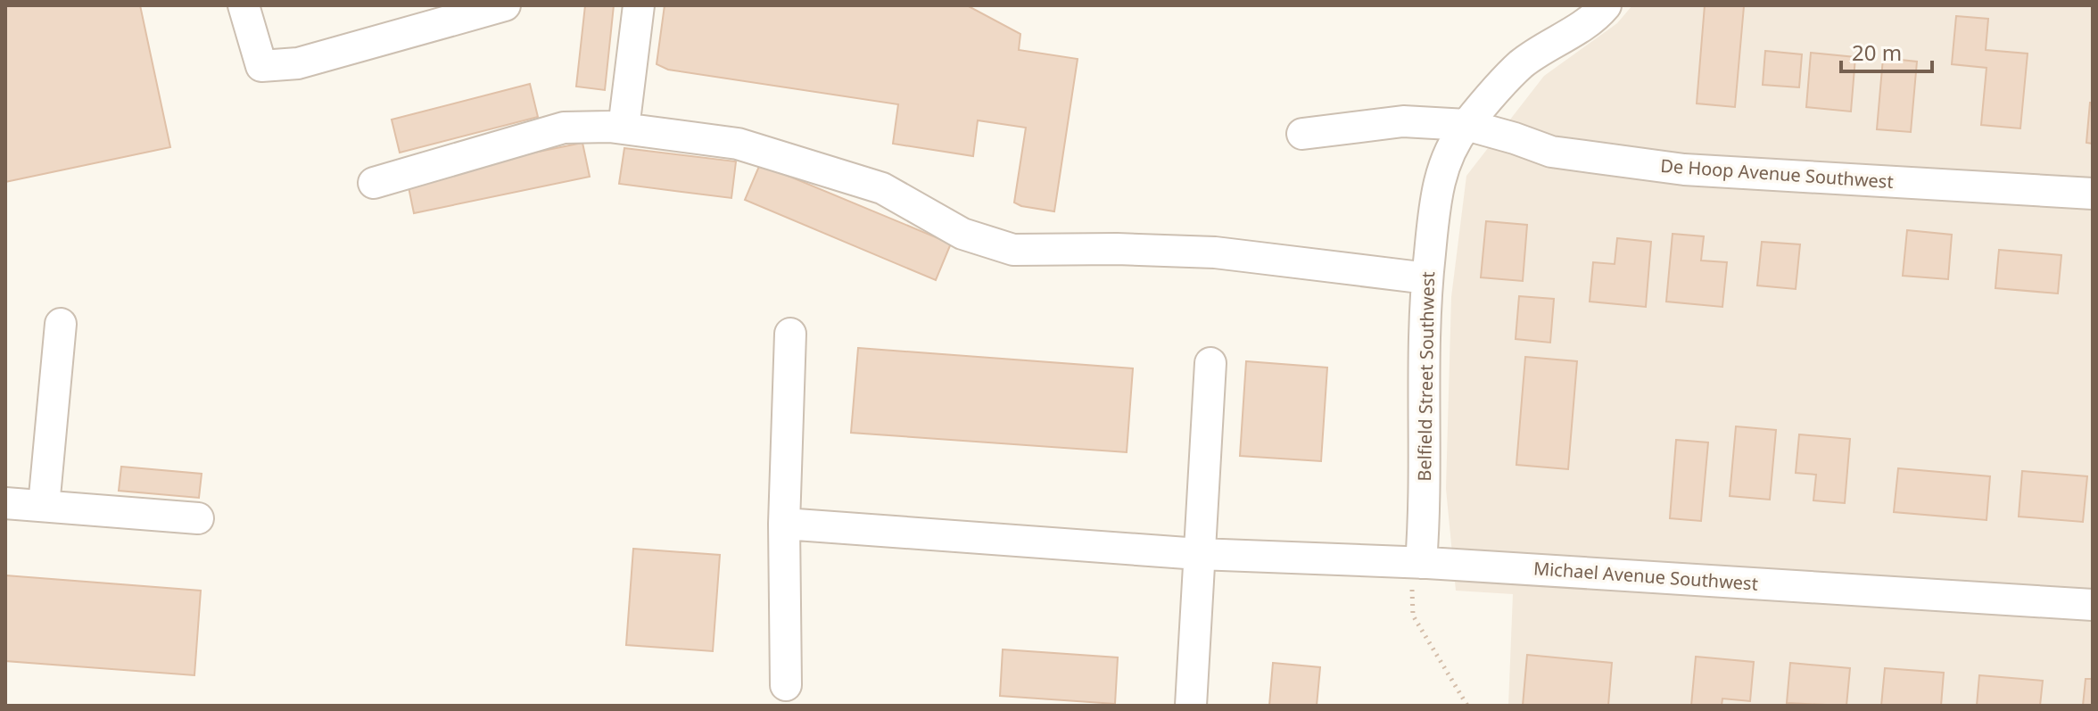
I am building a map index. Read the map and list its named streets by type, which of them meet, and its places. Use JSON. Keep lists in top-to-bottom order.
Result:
{
  "streets": {
    "street": ["De Hoop Avenue Southwest", "Belfield Street Southwest", "Michael Avenue Southwest"]
  },
  "crossings": [
    ["De Hoop Avenue Southwest", "Belfield Street Southwest"],
    ["Belfield Street Southwest", "Michael Avenue Southwest"]
  ],
  "scale_bar": "20 m"
}
